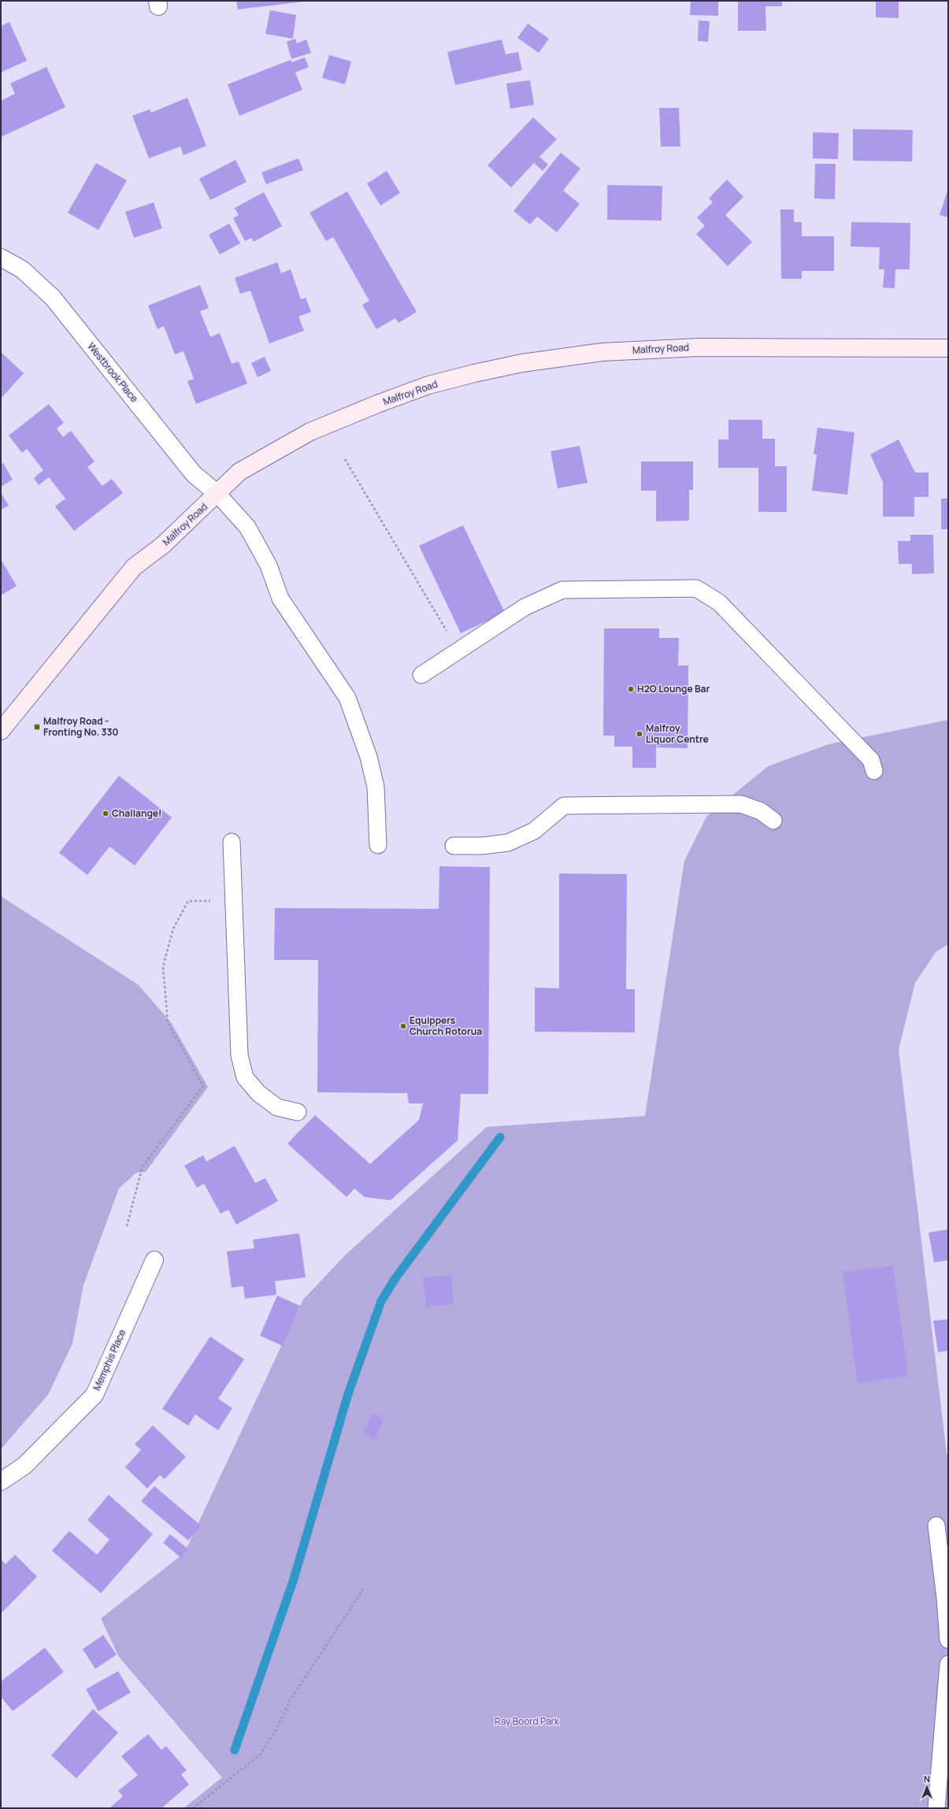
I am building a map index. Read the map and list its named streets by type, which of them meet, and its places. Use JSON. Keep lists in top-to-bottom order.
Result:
{
  "streets": {
    "main road": ["Malfroy Road"],
    "street": ["Westbrook Place", "Memphis Place"]
  },
  "crossings": [
    ["Malfroy Road", "Westbrook Place"]
  ],
  "parks": ["Ray Boord Park"],
  "places": {
    "other": [
      "H2O Lounge Bar",
      "Malfroy Liquor Centre",
      "Challange!",
      "Equippers Church Rotorua"
    ],
    "transit": ["Malfroy Road - Fronting No. 330"]
  },
  "north": "top"
}
